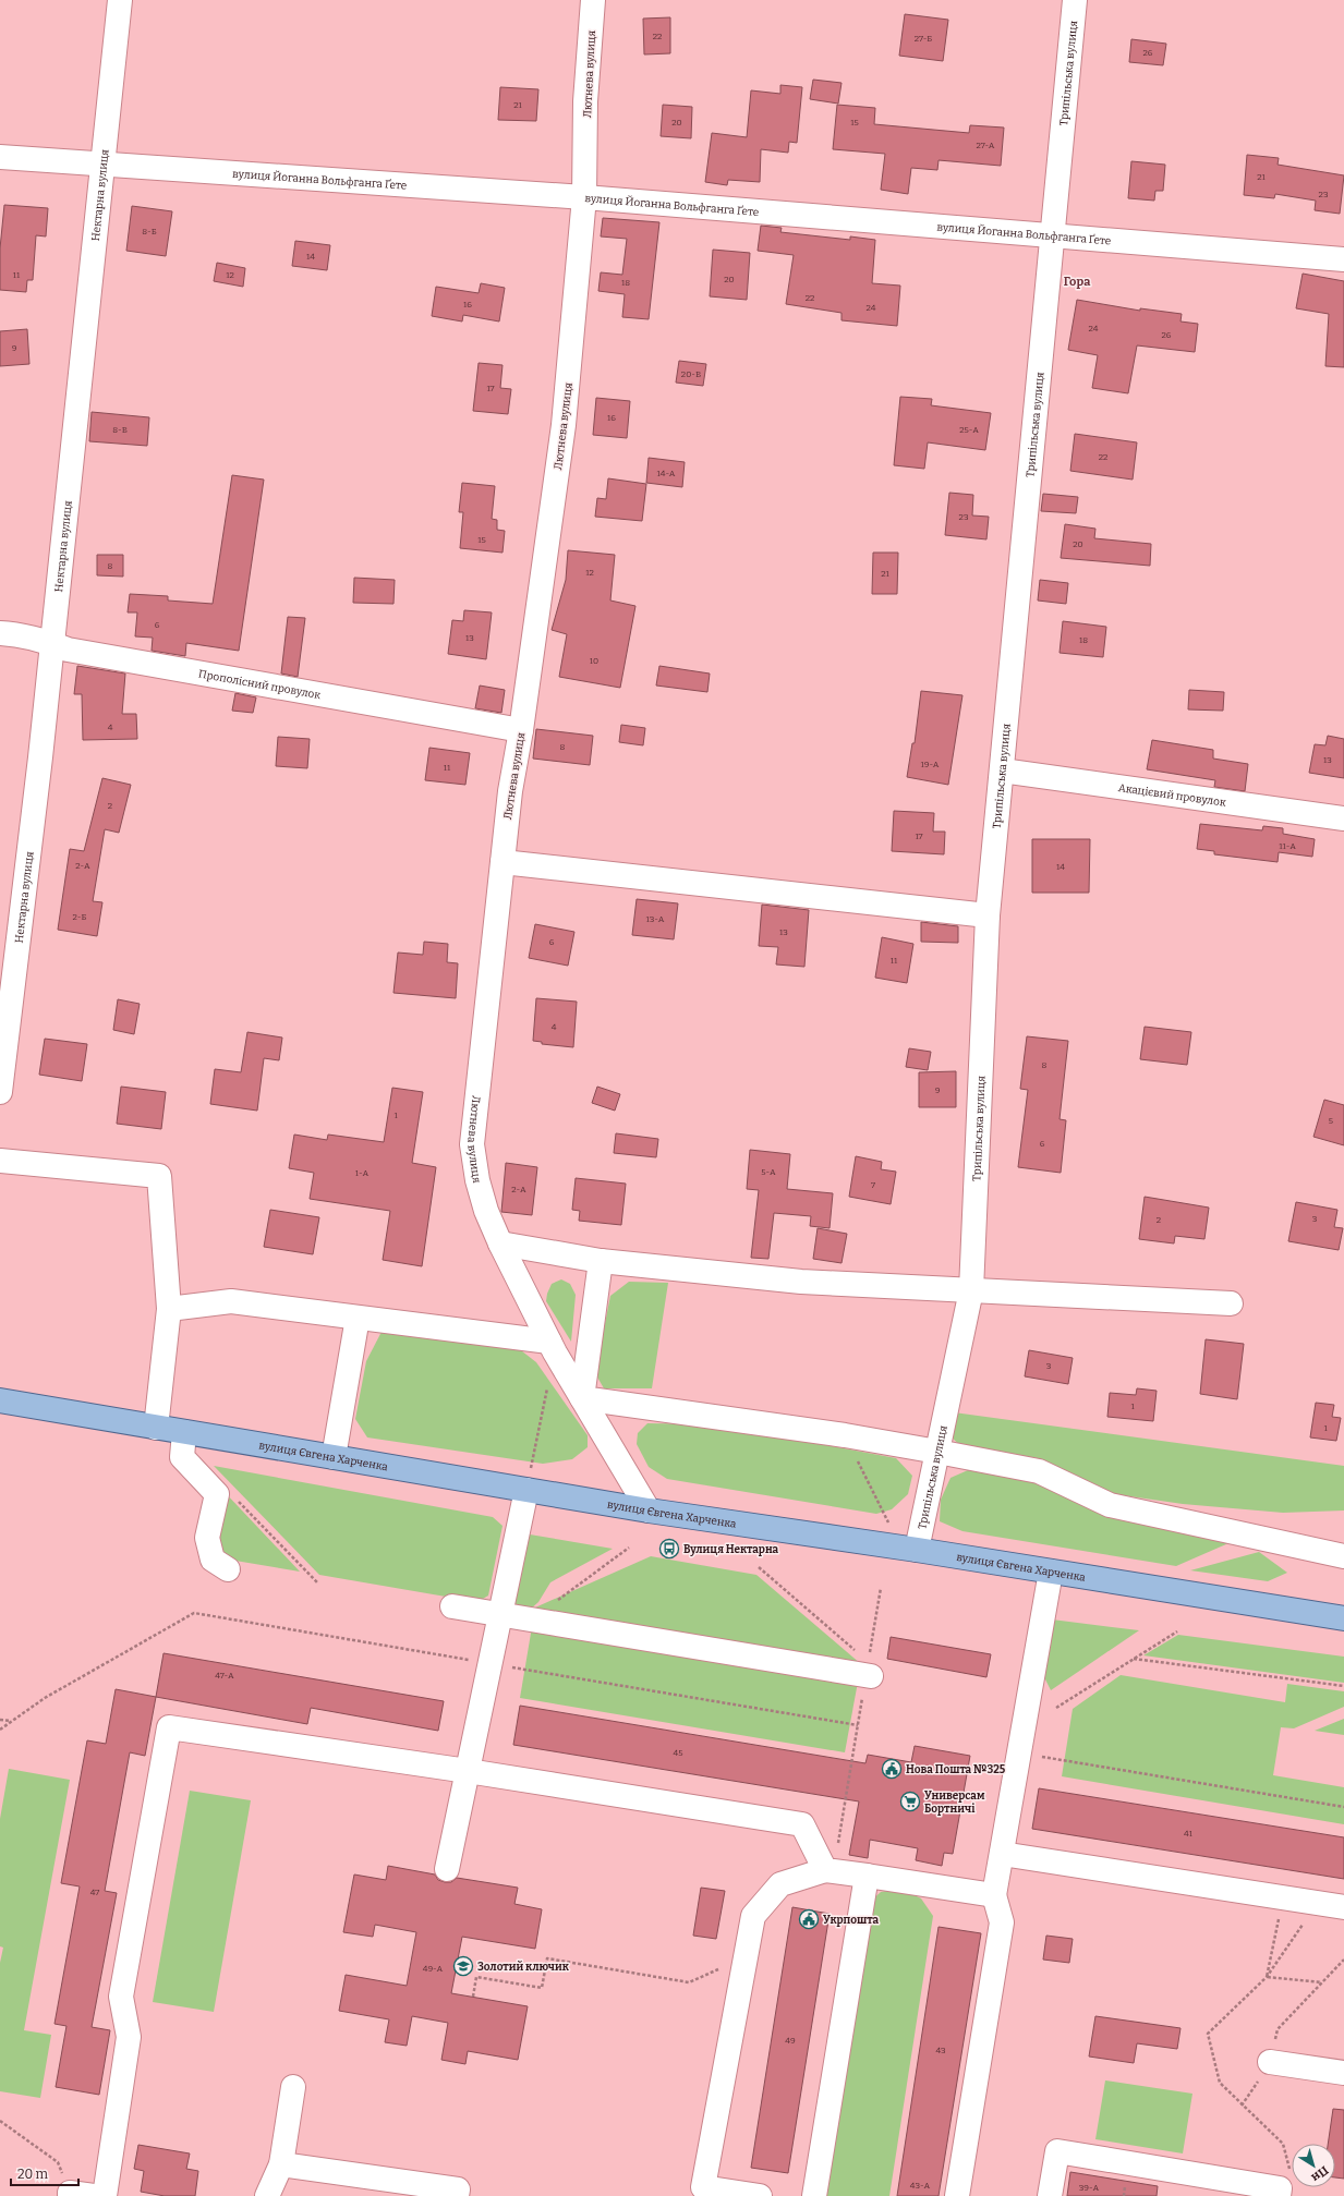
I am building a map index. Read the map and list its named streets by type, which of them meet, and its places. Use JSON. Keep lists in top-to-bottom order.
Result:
{
  "streets": {
    "main road": ["вулиця Євгена Харченка"],
    "street": [
      "Трипільська вулиця",
      "Лютнева вулиця",
      "вулиця Йоганна Вольфганга Ґете",
      "Нектарна вулиця",
      "Прополісний провулок",
      "Акацієвий провулок"
    ]
  },
  "crossings": [
    ["Трипільська вулиця", "вулиця Йоганна Вольфганга Ґете"],
    ["Трипільська вулиця", "Акацієвий провулок"],
    ["Трипільська вулиця", "вулиця Євгена Харченка"],
    ["Лютнева вулиця", "вулиця Йоганна Вольфганга Ґете"],
    ["Лютнева вулиця", "Прополісний провулок"],
    ["Лютнева вулиця", "вулиця Євгена Харченка"],
    ["вулиця Йоганна Вольфганга Ґете", "Нектарна вулиця"],
    ["Нектарна вулиця", "Прополісний провулок"]
  ],
  "districts": ["Гора"],
  "places": {
    "bus stop": ["Вулиця Нектарна"],
    "public building": ["Нова Пошта №325", "Укрпошта"],
    "supermarket": ["Универсам Бортничі"],
    "school or university": ["Золотий ключик"]
  },
  "house_numbers": [
    "22",
    "27-Б",
    "26",
    "21",
    "20",
    "15",
    "27-А",
    "21",
    "23",
    "8-Б",
    "14",
    "11",
    "12",
    "20",
    "18",
    "22",
    "16",
    "24",
    "24",
    "26",
    "9",
    "20-В",
    "17",
    "16",
    "8-В",
    "25-А",
    "22",
    "14-А",
    "23",
    "15",
    "20",
    "8",
    "12",
    "21",
    "6",
    "13",
    "18",
    "10",
    "4",
    "8",
    "13",
    "19-А",
    "11",
    "2",
    "17",
    "11-А",
    "2-А",
    "14",
    "2-Б",
    "13-А",
    "13",
    "6",
    "11",
    "4",
    "8",
    "9",
    "1",
    "5",
    "6",
    "5-А",
    "1-А",
    "7",
    "2-А",
    "3",
    "2",
    "3",
    "1",
    "1",
    "47-А",
    "45",
    "41",
    "47",
    "49-А",
    "49",
    "43",
    "43-А",
    "39-А"
  ],
  "scale_bar": "20 m",
  "north": "bottom right"
}
